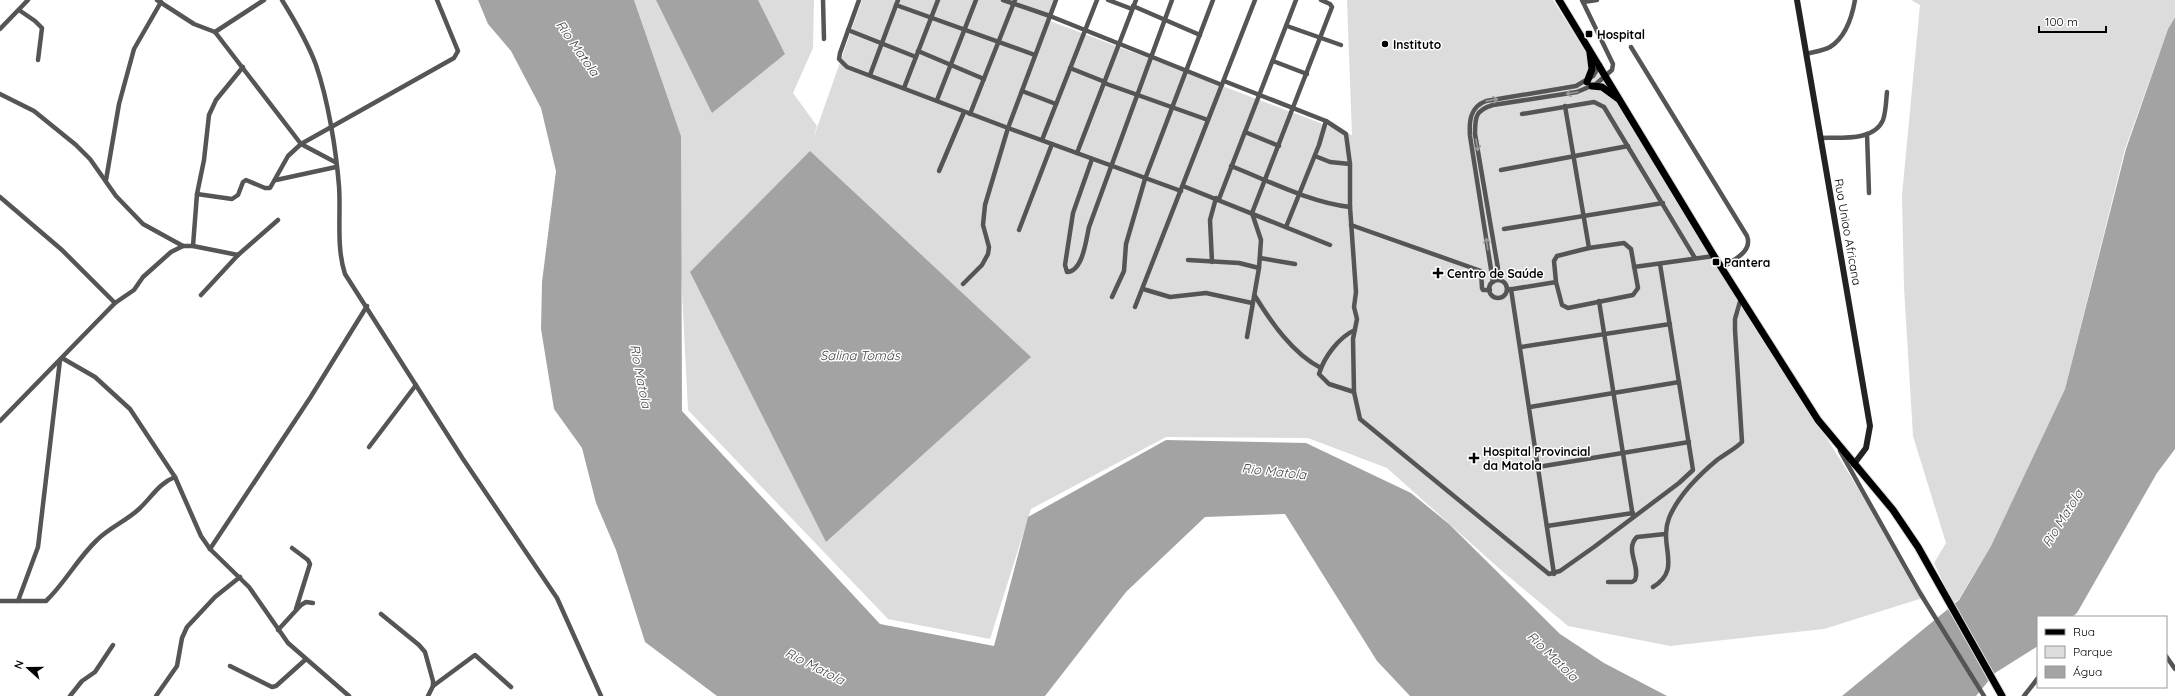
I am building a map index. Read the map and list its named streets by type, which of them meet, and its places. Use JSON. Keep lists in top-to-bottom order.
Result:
{
  "streets": {
    "main road": ["Rua Uniao Africana"]
  },
  "water": ["Rio Matola", "Salina Tomás"],
  "places": {
    "transit": ["Hospital", "Pantera"],
    "other": ["Instituto"],
    "health": ["Centro de Saúde", "Hospital Provincial da Matola"]
  },
  "legend": ["Rua", "Parque", "Água"],
  "scale_bar": "100 m",
  "north": "left"
}
